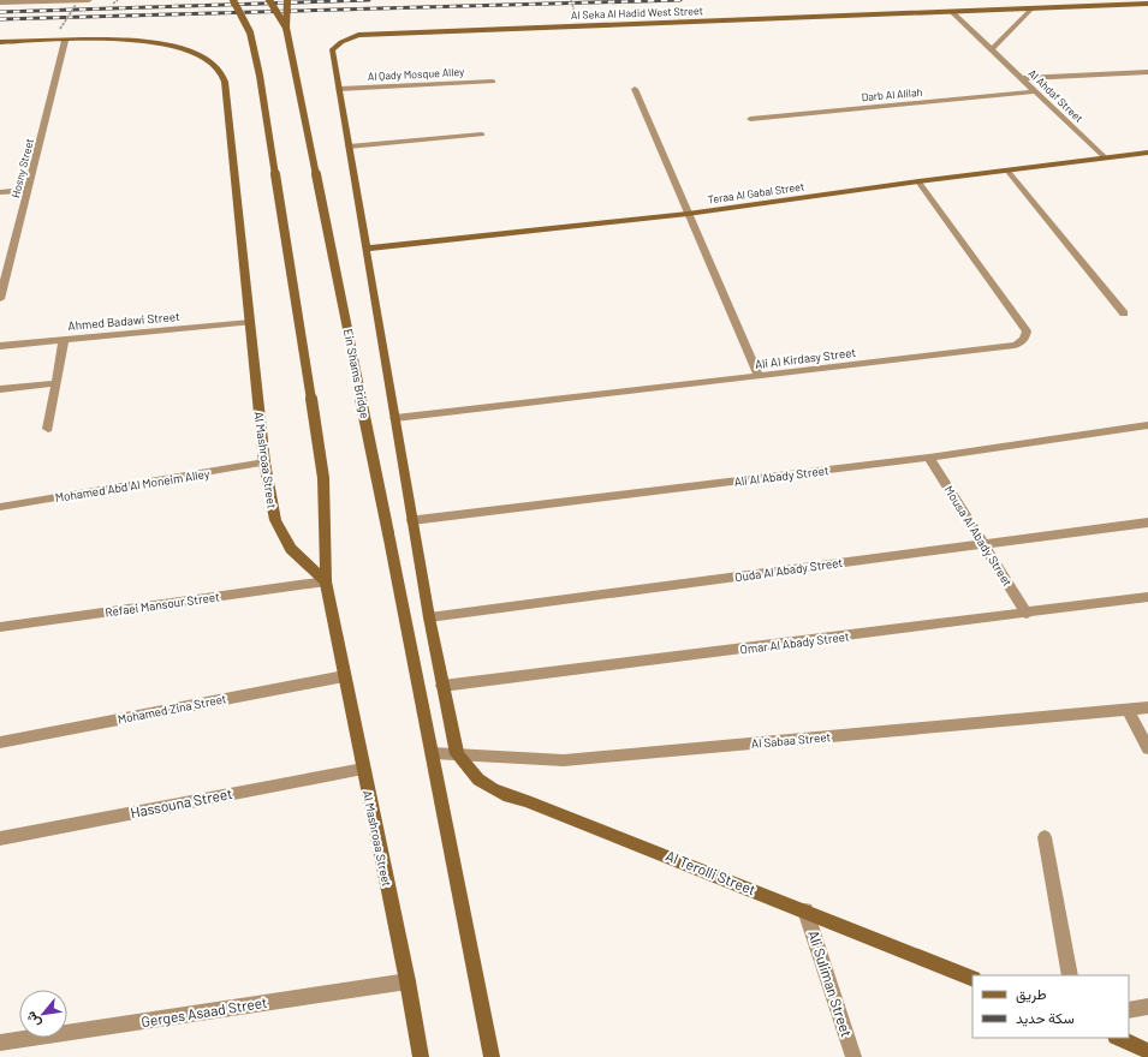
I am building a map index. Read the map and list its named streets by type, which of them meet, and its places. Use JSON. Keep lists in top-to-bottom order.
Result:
{
  "streets": {
    "street": [
      "Al Seka Al Hadid West Street",
      "Al Qady Mosque Alley",
      "Darb Al Alilah",
      "Al Ahdaf Street",
      "Hosny Street",
      "Teraa Al Gabal Street",
      "Ahmed Badawi Street",
      "Ali Al Kirdasy Street",
      "Ein Shams Bridge",
      "Al Mashroaa Street",
      "Ali Al Abady Street",
      "Mohamed Abd Al Moneim Alley",
      "Mousa Al Abady Street",
      "Ouda Al Abady Street",
      "Refaei Mansour Street",
      "Omar Al Abady Street",
      "Mohamed Zina Street",
      "Al Sabaa Street",
      "Hassouna Street",
      "Al Terolli Street",
      "Ali Suliman Street",
      "Gerges Asaad Street"
    ]
  },
  "crossings": [
    ["Al Seka Al Hadid West Street", "Al Qady Mosque Alley"],
    ["Al Seka Al Hadid West Street", "Al Ahdaf Street"],
    ["Darb Al Alilah", "Al Ahdaf Street"],
    ["Al Ahdaf Street", "Teraa Al Gabal Street"],
    ["Hosny Street", "Al Mashroaa Street"],
    ["Teraa Al Gabal Street", "Ali Al Kirdasy Street"],
    ["Ahmed Badawi Street", "Al Mashroaa Street"],
    ["Ein Shams Bridge", "Al Sabaa Street"],
    ["Al Mashroaa Street", "Mohamed Abd Al Moneim Alley"],
    ["Al Mashroaa Street", "Refaei Mansour Street"],
    ["Al Mashroaa Street", "Mohamed Zina Street"],
    ["Al Mashroaa Street", "Hassouna Street"],
    ["Al Mashroaa Street", "Gerges Asaad Street"],
    ["Ali Al Abady Street", "Mousa Al Abady Street"],
    ["Mousa Al Abady Street", "Ouda Al Abady Street"],
    ["Mousa Al Abady Street", "Omar Al Abady Street"],
    ["Al Sabaa Street", "Al Terolli Street"],
    ["Al Terolli Street", "Ali Suliman Street"]
  ],
  "legend": ["طريق", "سكة حديد"],
  "north": "bottom left"
}
